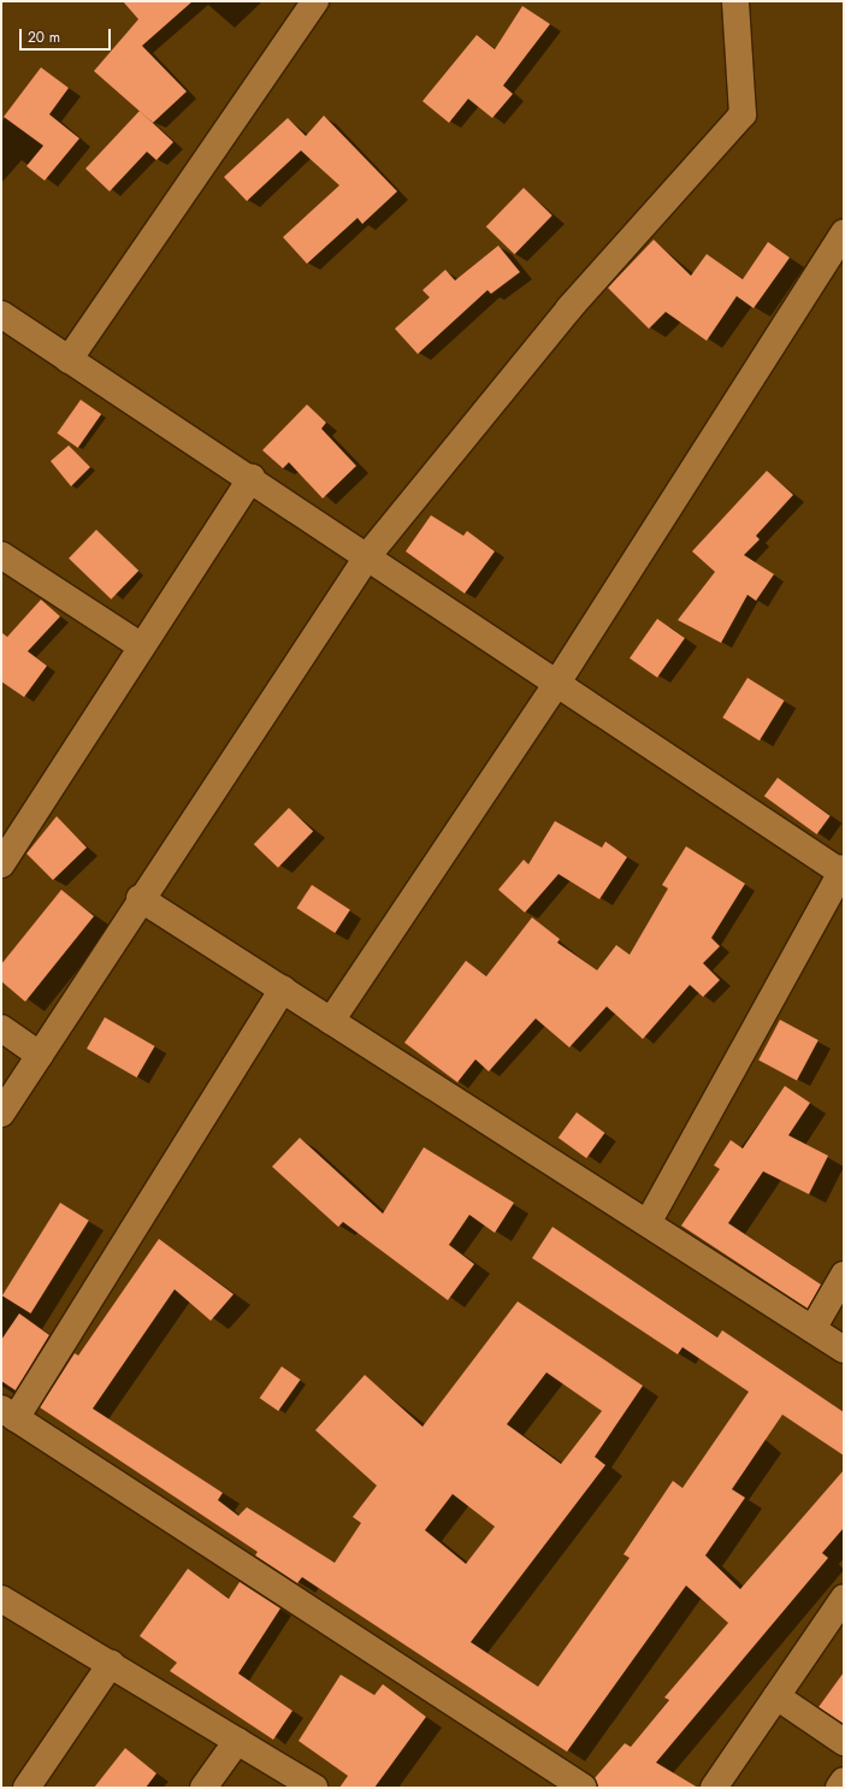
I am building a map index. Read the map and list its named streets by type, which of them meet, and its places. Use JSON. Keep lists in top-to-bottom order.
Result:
{
  "scale_bar": "20 m"
}
